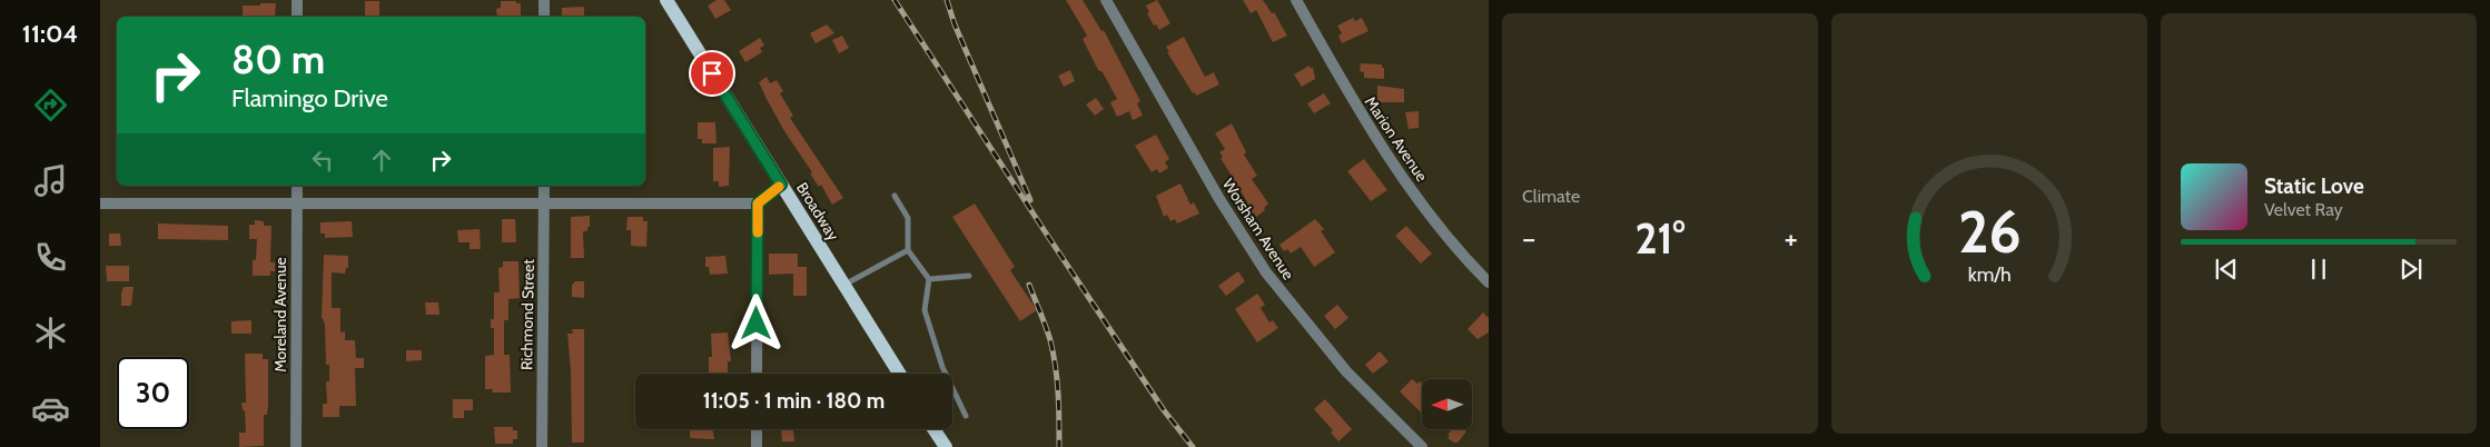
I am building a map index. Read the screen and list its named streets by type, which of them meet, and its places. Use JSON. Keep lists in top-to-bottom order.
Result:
{
  "streets": {
    "main road": ["Broadway"],
    "street": [
      "Marion Avenue",
      "Worsham Avenue",
      "Moreland Avenue",
      "Richmond Street"
    ]
  },
  "north": "left",
  "page": {
    "tabs": "11:04",
    "tile": "Climate",
    "turn": ["80 m", "Flamingo Drive"],
    "song": ["Static Love", "Velvet Ray"],
    "heat": ["−", "21°", "+"],
    "limit": "30",
    "trip": "11:05 · 1 min · 180 m",
    "gauge": ["26", "km/h"]
  }
}
